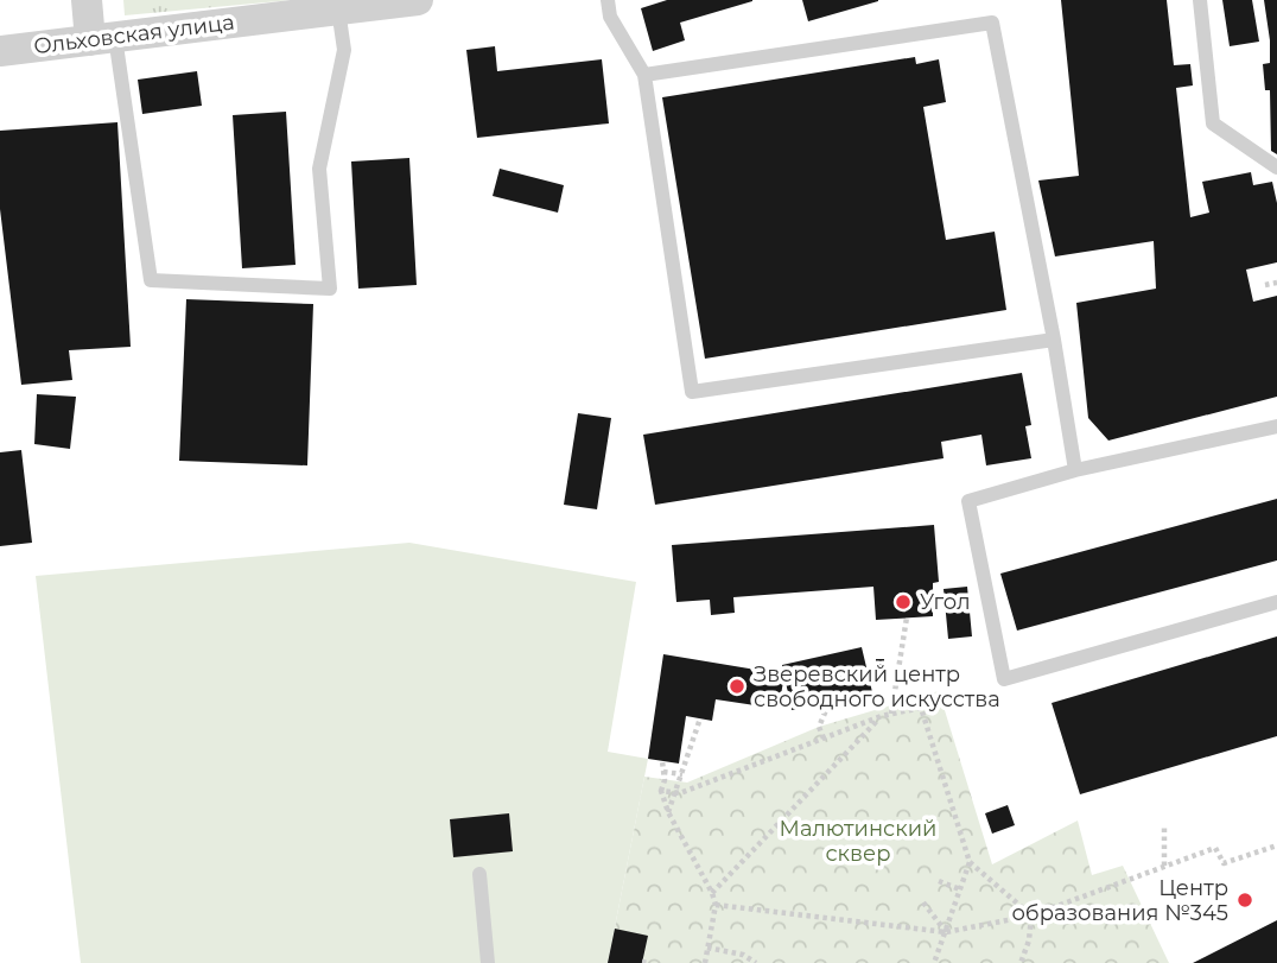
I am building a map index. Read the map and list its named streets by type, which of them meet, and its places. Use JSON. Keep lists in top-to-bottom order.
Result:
{
  "streets": {
    "street": ["Ольховская улица"]
  },
  "parks": ["Малютинский сквер"],
  "places": ["Угол", "Зверевский центр свободного искусства", "Центр образования №345"]
}
